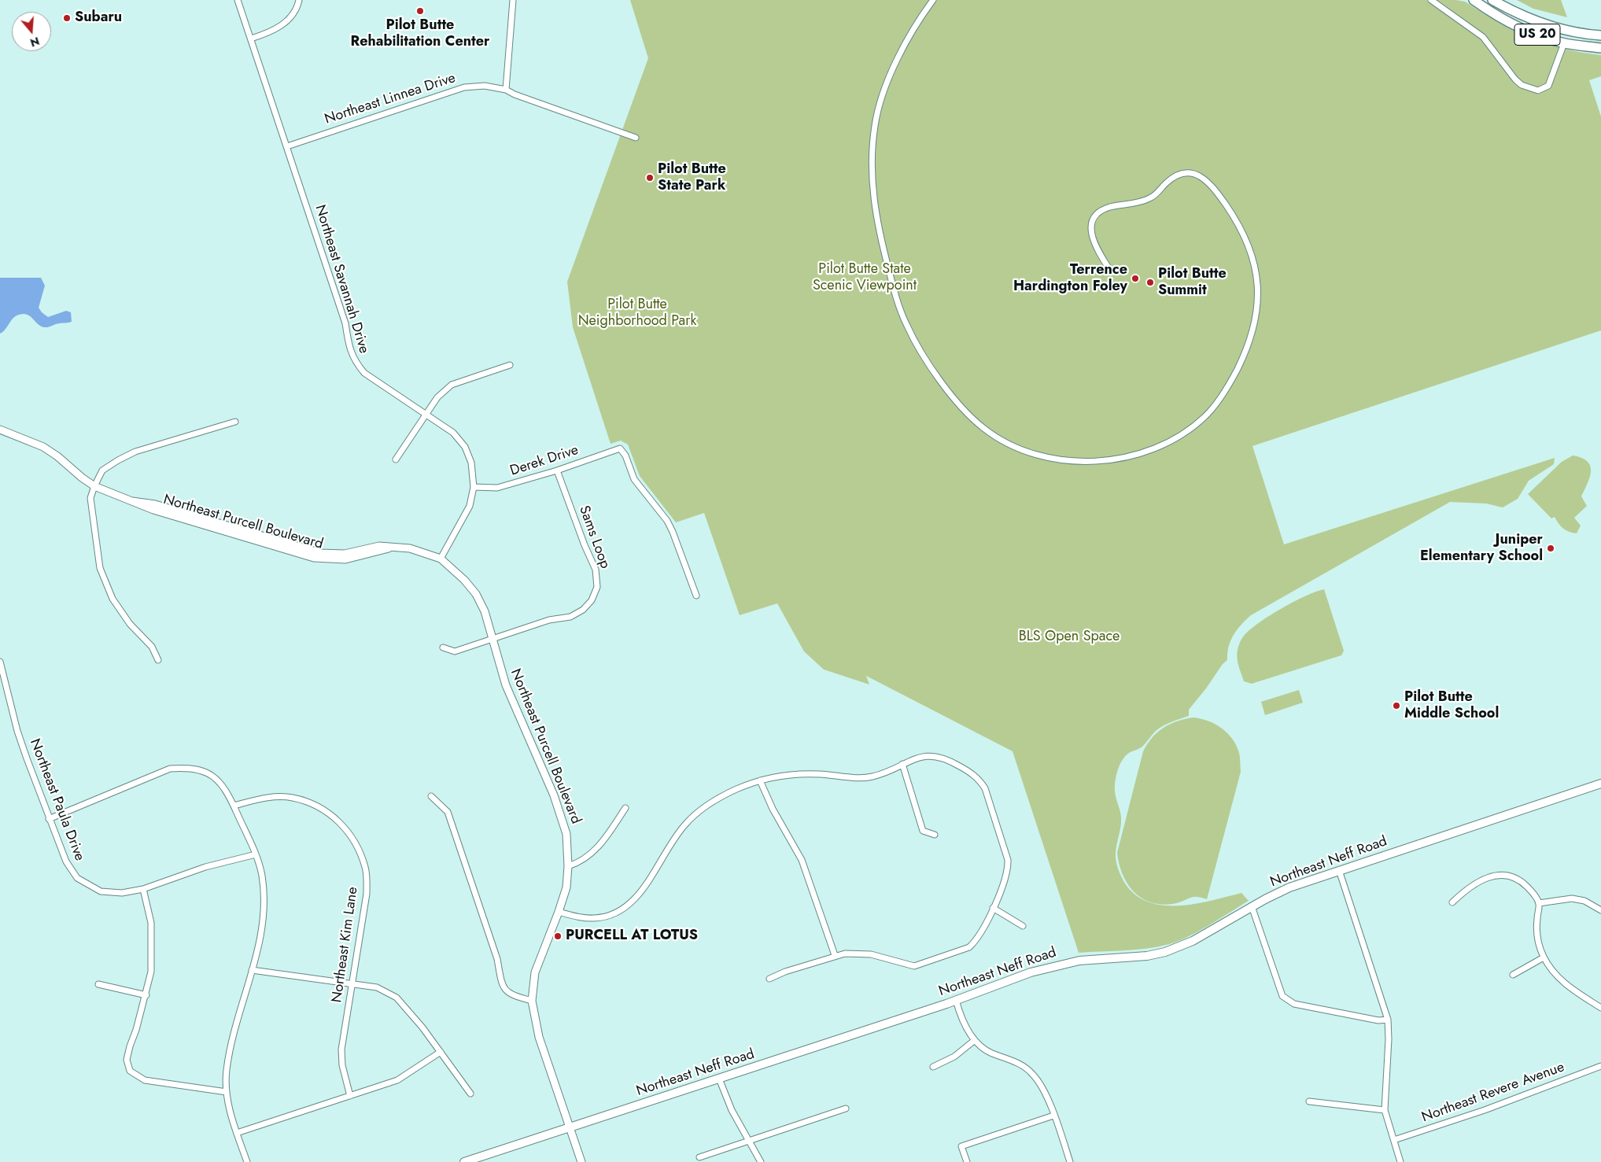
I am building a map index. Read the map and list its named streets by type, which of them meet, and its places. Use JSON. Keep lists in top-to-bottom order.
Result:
{
  "streets": {
    "main road": ["US 20", "Northeast Neff Road"],
    "street": [
      "Northeast Linnea Drive",
      "Northeast Savannah Drive",
      "Derek Drive",
      "Northeast Purcell Boulevard",
      "Sams Loop",
      "Northeast Paula Drive",
      "Northeast Kim Lane",
      "Northeast Revere Avenue"
    ]
  },
  "crossings": [
    ["Northeast Linnea Drive", "Northeast Savannah Drive"],
    ["Northeast Savannah Drive", "Derek Drive"],
    ["Northeast Savannah Drive", "Northeast Purcell Boulevard"],
    ["Derek Drive", "Sams Loop"],
    ["Northeast Purcell Boulevard", "Sams Loop"],
    ["Northeast Purcell Boulevard", "Northeast Neff Road"]
  ],
  "parks": ["Pilot Butte State Scenic Viewpoint", "Pilot Butte Neighborhood Park", "BLS Open Space"],
  "places": [
    "Pilot Butte Rehabilitation Center",
    "Subaru",
    "Pilot Butte State Park",
    "Terrence Hardington Foley",
    "Pilot Butte Summit",
    "Juniper Elementary School",
    "Pilot Butte Middle School",
    "PURCELL AT LOTUS"
  ],
  "north": "bottom"
}
